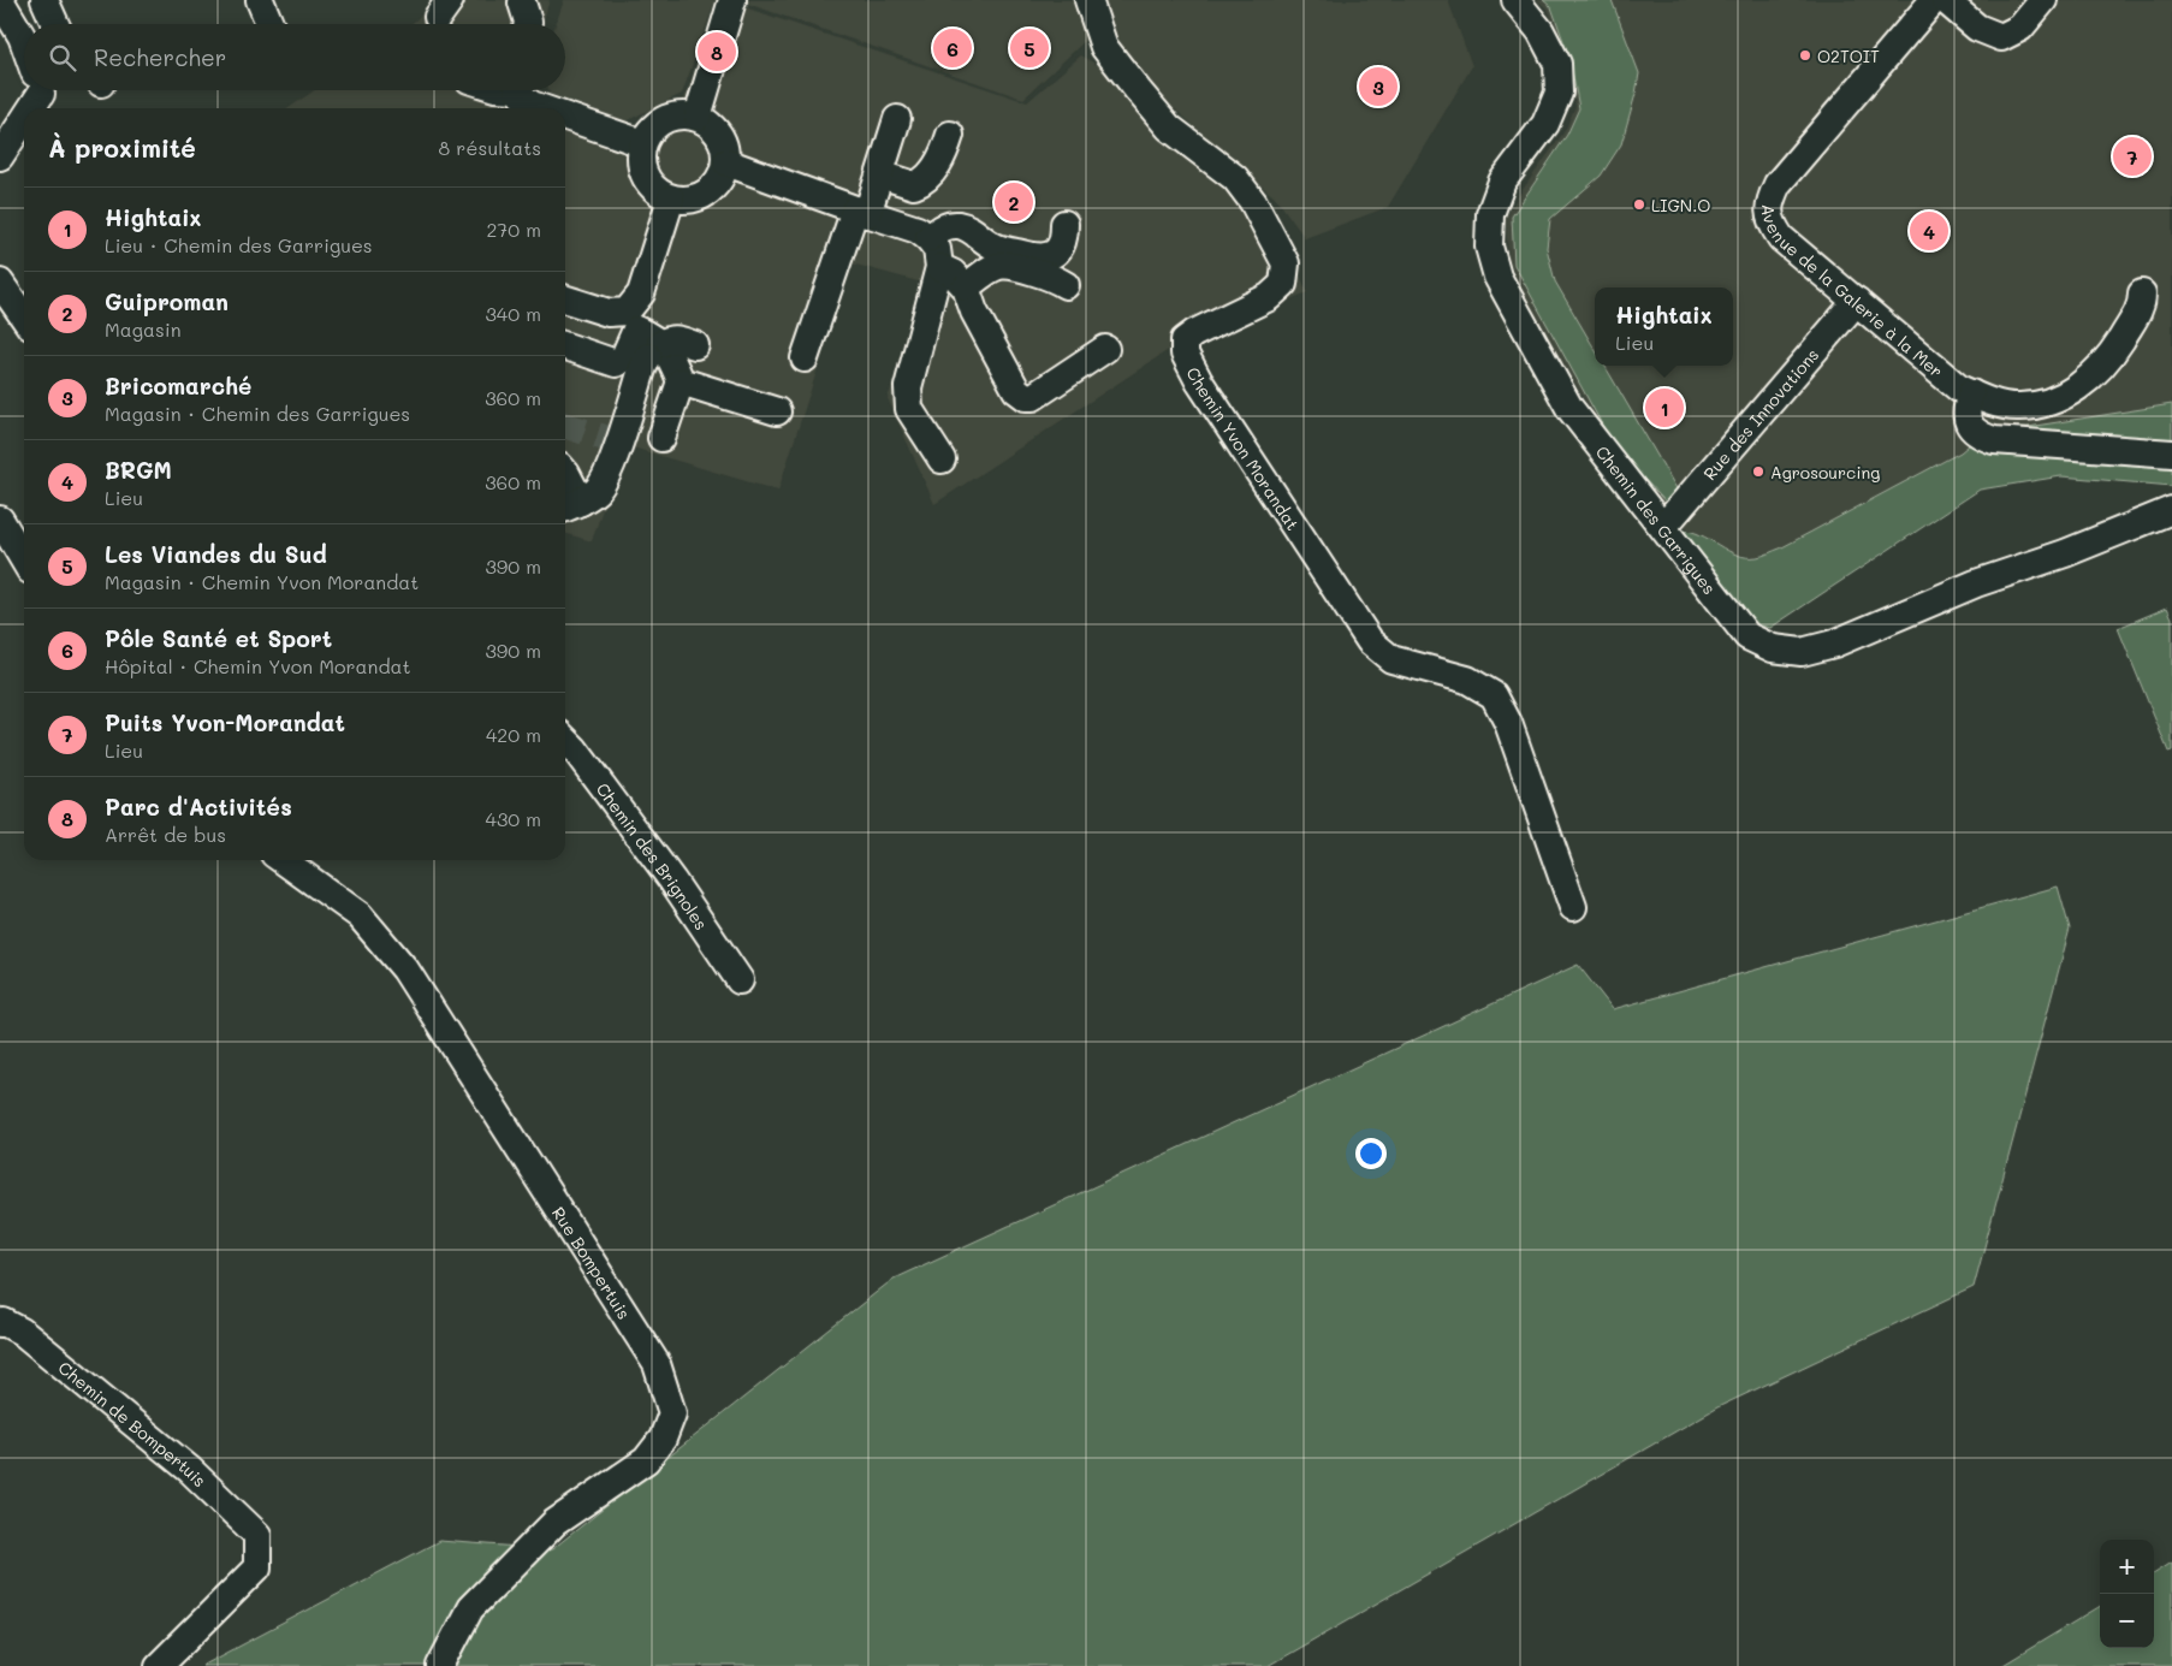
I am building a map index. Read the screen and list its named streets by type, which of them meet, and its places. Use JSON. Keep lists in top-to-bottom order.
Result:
{
  "streets": {
    "street": [
      "Avenue de la Galerie à la Mer",
      "Rue des Innovations",
      "Chemin Yvon Morandat",
      "Chemin des Garrigues",
      "Chemin des Brignoles",
      "Rue Bompertuis",
      "Chemin de Bompertuis"
    ]
  },
  "crossings": [
    ["Avenue de la Galerie à la Mer", "Rue des Innovations"],
    ["Rue des Innovations", "Chemin des Garrigues"]
  ],
  "places": ["O2TOIT", "LIGN.O", "Agrosourcing"],
  "page": {
    "search": "Rechercher",
    "pins": [
      "5",
      "6",
      "8",
      "3",
      "7",
      "2",
      "4",
      "1"
    ],
    "heading": ["À proximité", "8 résultats"],
    "list": [
      {
        "mark": "1",
        "name": "Hightaix",
        "note": "Lieu · Chemin des Garrigues",
        "value": "270 m"
      },
      {
        "mark": "2",
        "name": "Guiproman",
        "note": "Magasin",
        "value": "340 m"
      },
      {
        "mark": "3",
        "name": "Bricomarché",
        "note": "Magasin · Chemin des Garrigues",
        "value": "360 m"
      },
      {
        "mark": "4",
        "name": "BRGM",
        "note": "Lieu",
        "value": "360 m"
      },
      {
        "mark": "5",
        "name": "Les Viandes du Sud",
        "note": "Magasin · Chemin Yvon Morandat",
        "value": "390 m"
      },
      {
        "mark": "6",
        "name": "Pôle Santé et Sport",
        "note": "Hôpital · Chemin Yvon Morandat",
        "value": "390 m"
      },
      {
        "mark": "7",
        "name": "Puits Yvon-Morandat",
        "note": "Lieu",
        "value": "420 m"
      },
      {
        "mark": "8",
        "name": "Parc d'Activités",
        "note": "Arrêt de bus",
        "value": "430 m"
      }
    ],
    "popup": ["Hightaix", "Lieu"],
    "map_buttons": ["+", "−"]
  }
}
